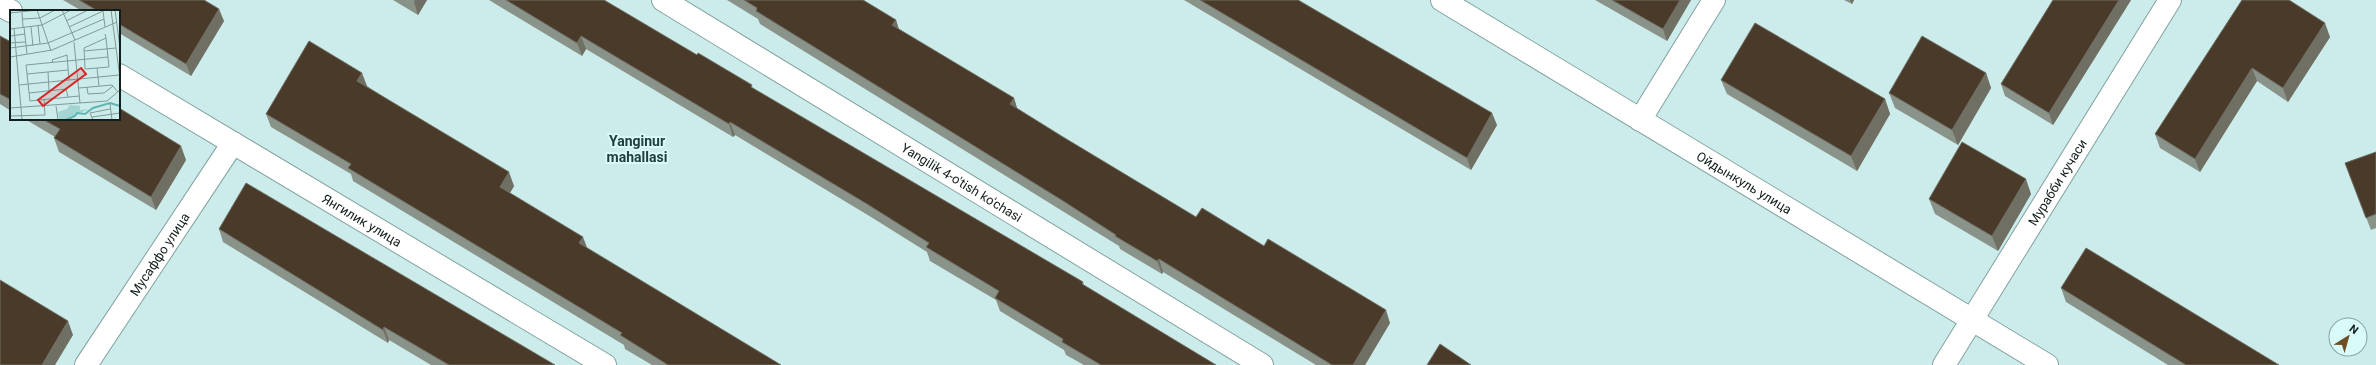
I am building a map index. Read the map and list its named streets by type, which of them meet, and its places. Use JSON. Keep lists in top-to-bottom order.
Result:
{
  "streets": {
    "street": [
      "Yangilik 4-o'tish ko'chasi",
      "Ойдынкуль улица",
      "Мурабби кучаси",
      "Янгилик улица",
      "Мусаффо улица"
    ]
  },
  "crossings": [
    ["Ойдынкуль улица", "Мурабби кучаси"],
    ["Янгилик улица", "Мусаффо улица"]
  ],
  "districts": ["Yanginur mahallasi"],
  "north": "top right"
}
